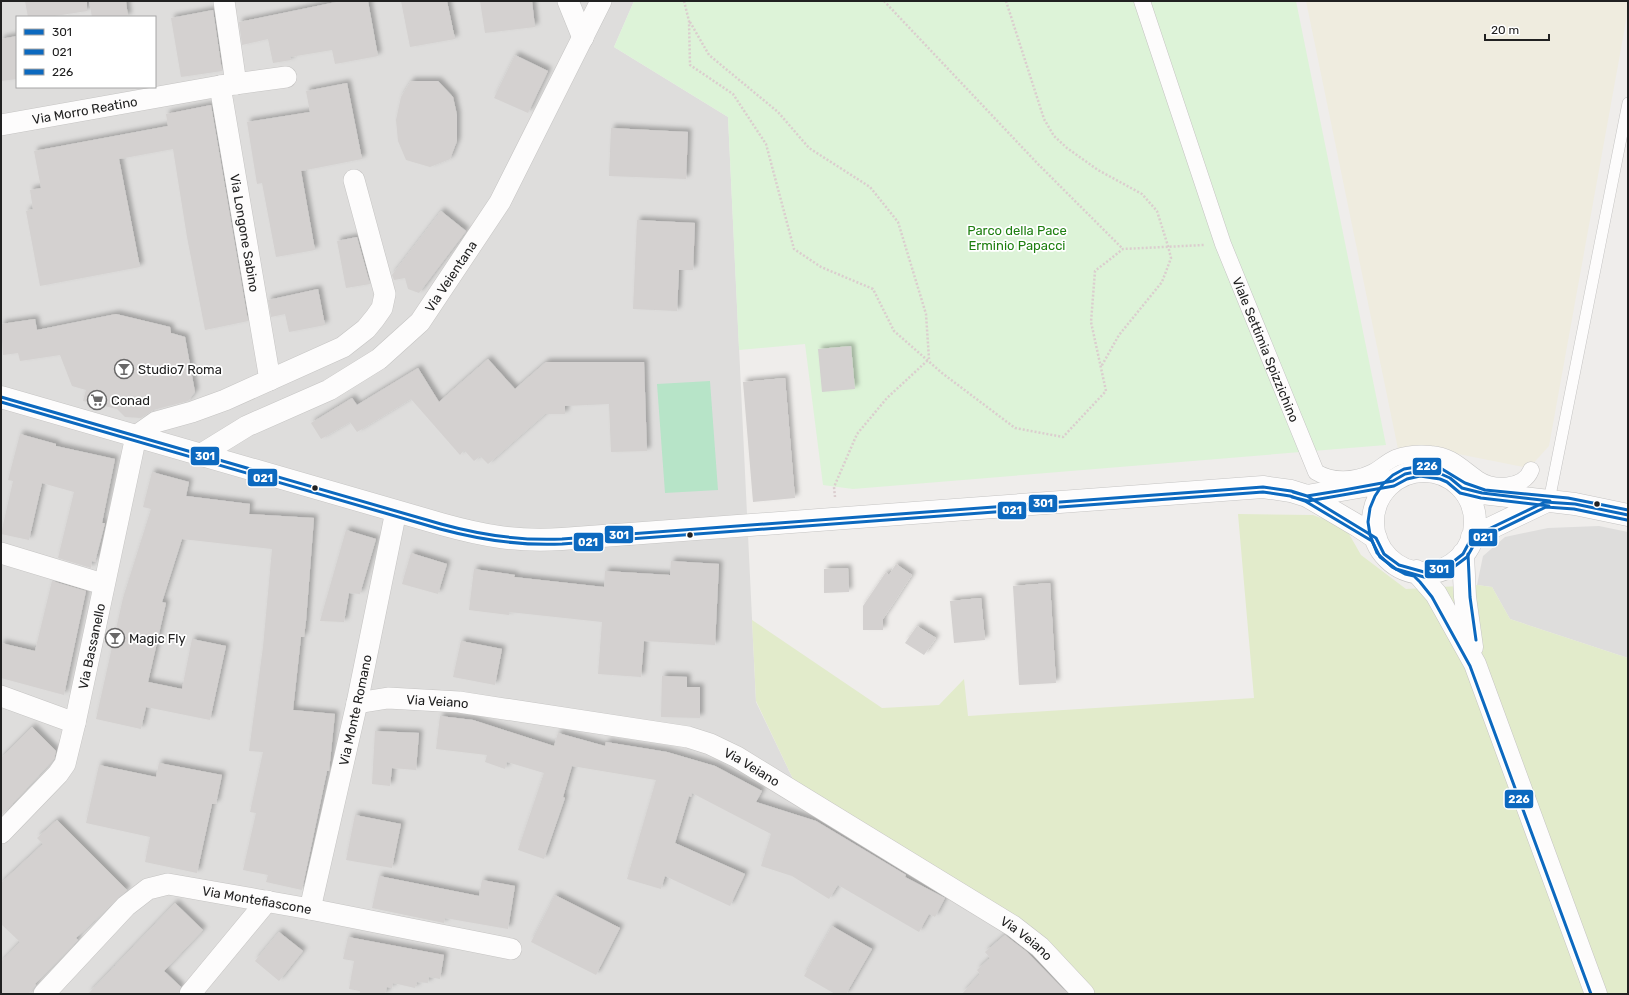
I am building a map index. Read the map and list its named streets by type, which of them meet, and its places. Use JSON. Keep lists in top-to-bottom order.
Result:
{
  "streets": {
    "street": [
      "Via Morro Reatino",
      "Via Longone Sabino",
      "Via Veientana",
      "Viale Settimia Spizzichino",
      "Via Bassanello",
      "Via Veiano",
      "Via Monte Romano",
      "Via Montefiascone"
    ]
  },
  "crossings": [
    ["Via Morro Reatino", "Via Longone Sabino"],
    ["Via Veiano", "Via Monte Romano"],
    ["Via Monte Romano", "Via Montefiascone"]
  ],
  "parks": ["Parco della Pace Erminio Papacci"],
  "places": {
    "bar": ["Studio7 Roma", "Magic Fly"],
    "supermarket": ["Conad"]
  },
  "lines": ["transit line 301", "transit line 021", "transit line 226"],
  "legend": ["301", "021", "226"],
  "scale_bar": "20 m"
}
